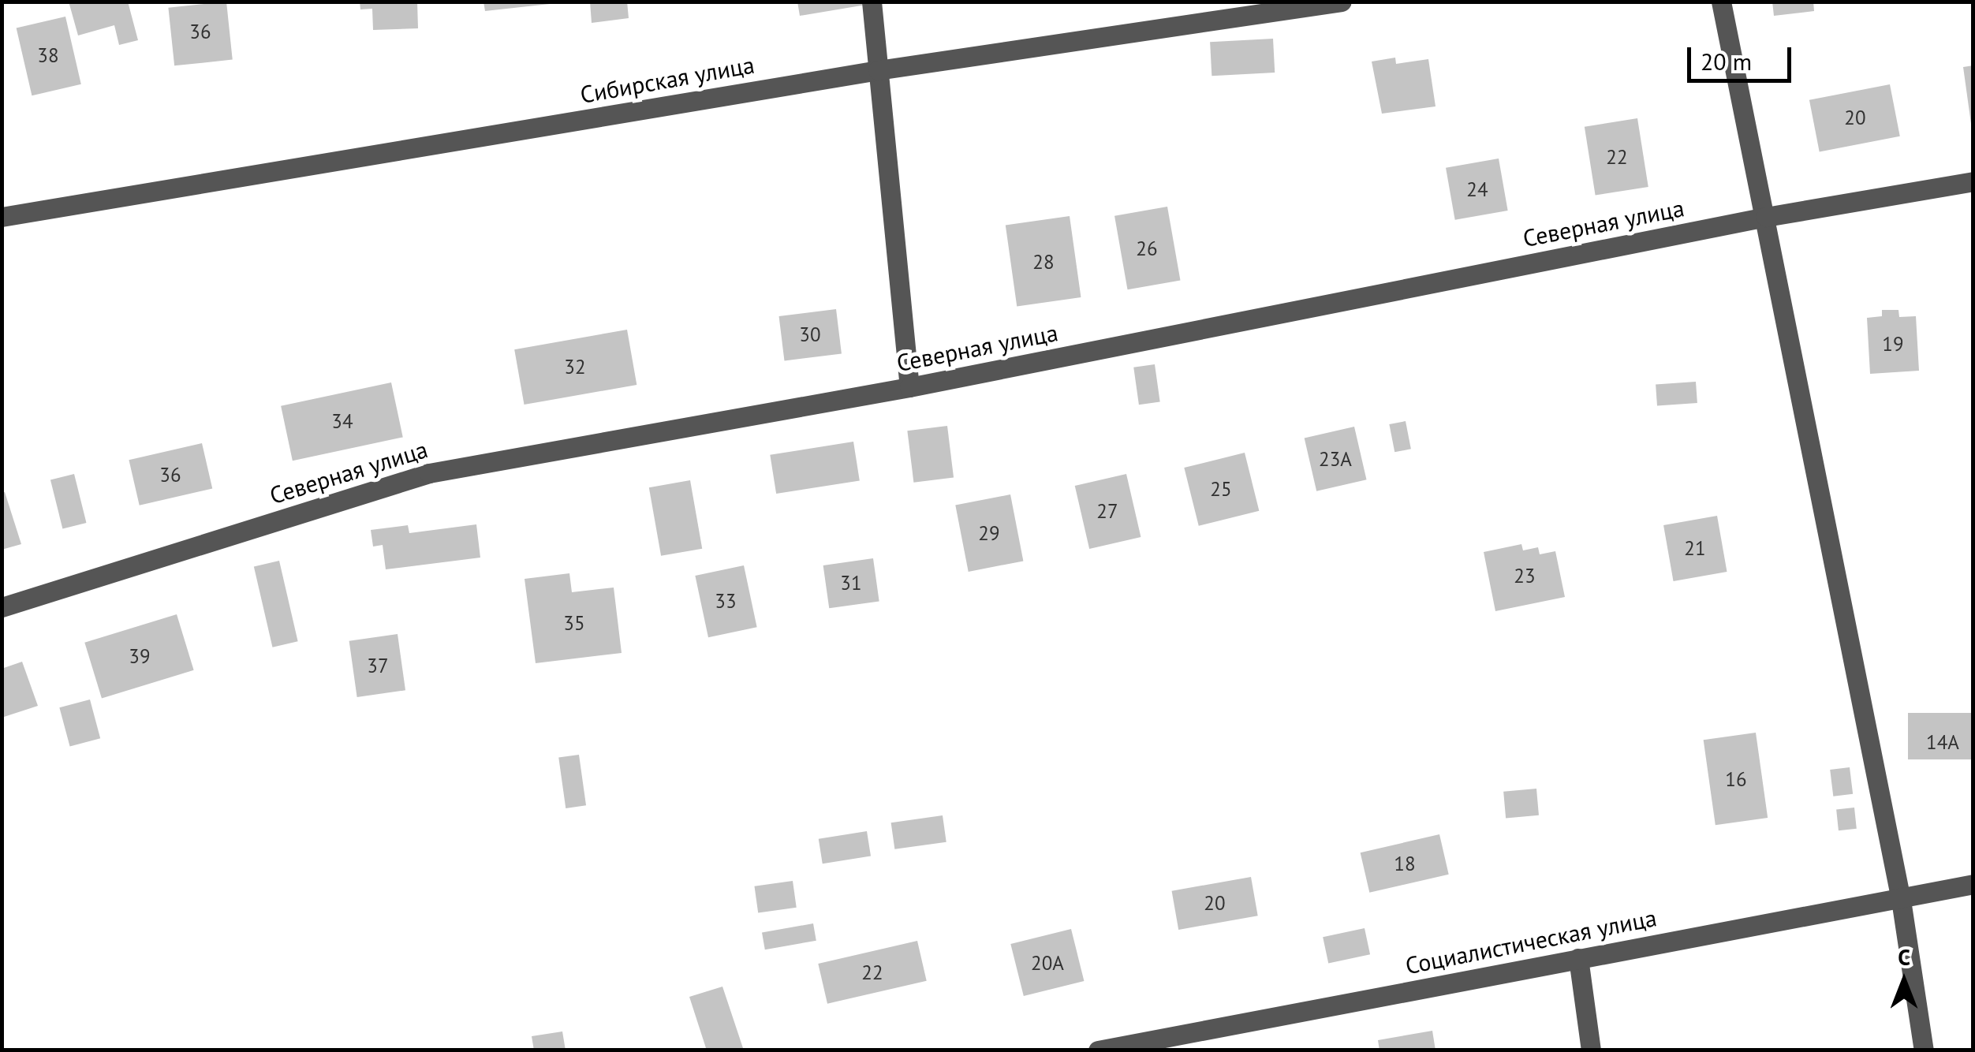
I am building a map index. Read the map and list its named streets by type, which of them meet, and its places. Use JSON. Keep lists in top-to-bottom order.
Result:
{
  "streets": {
    "street": ["Сибирская улица", "Северная улица", "Социалистическая улица"]
  },
  "house_numbers": [
    "36",
    "38",
    "20",
    "22",
    "24",
    "26",
    "28",
    "30",
    "19",
    "32",
    "34",
    "23А",
    "36",
    "25",
    "27",
    "29",
    "21",
    "23",
    "31",
    "33",
    "35",
    "39",
    "37",
    "14А",
    "16",
    "18",
    "20",
    "20А",
    "22"
  ],
  "scale_bar": "20 m",
  "north": "top"
}
